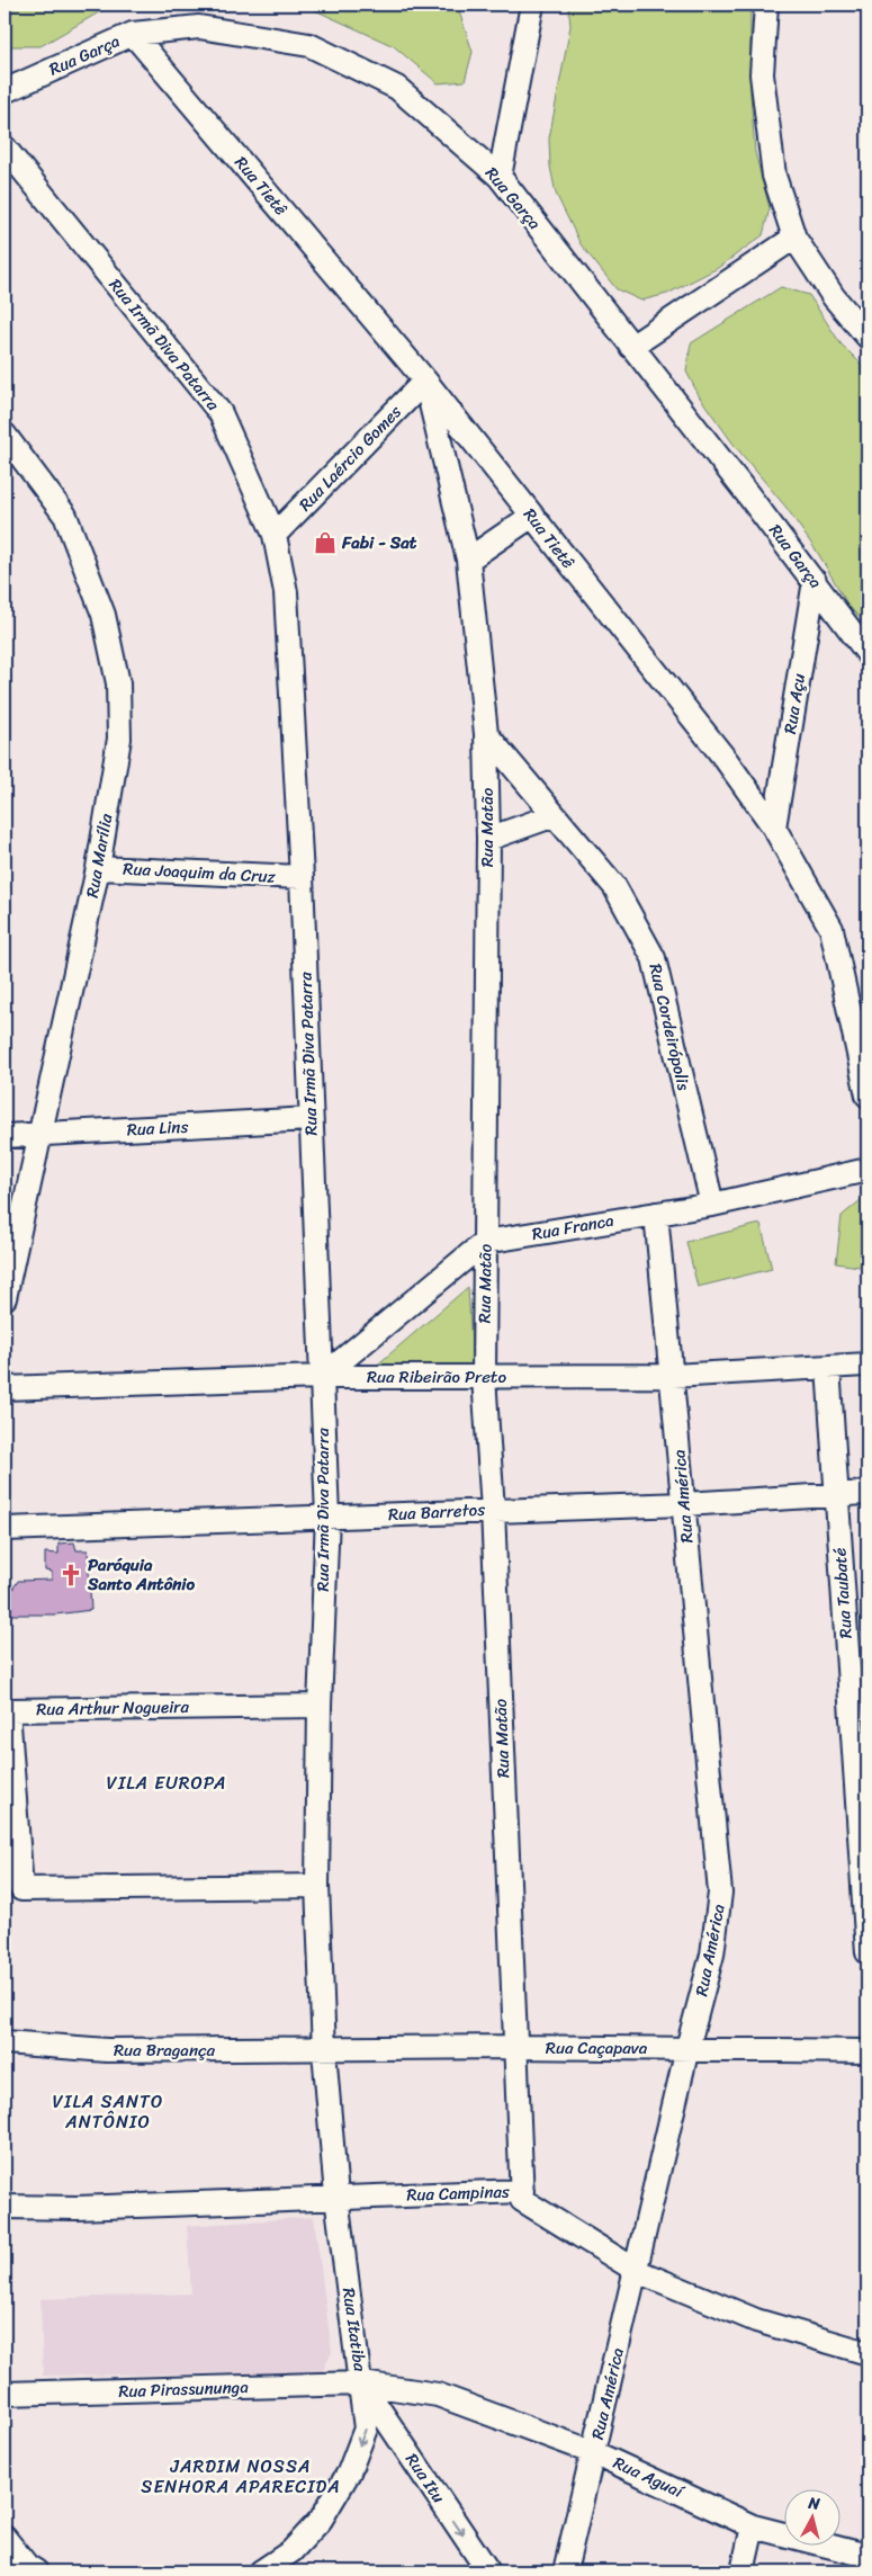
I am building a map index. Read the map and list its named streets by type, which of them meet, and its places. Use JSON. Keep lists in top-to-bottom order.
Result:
{
  "streets": {
    "street": [
      "Rua Garça",
      "Rua Tietê",
      "Rua Irmã Diva Patarra",
      "Rua Laércio Gomes",
      "Rua Açu",
      "Rua Matão",
      "Rua Marília",
      "Rua Joaquim da Cruz",
      "Rua Cordeirópolis",
      "Rua Lins",
      "Rua Franca",
      "Rua Ribeirão Preto",
      "Rua América",
      "Rua Barretos",
      "Rua Taubaté",
      "Rua Arthur Nogueira",
      "Rua Caçapava",
      "Rua Bragança",
      "Rua Campinas",
      "Rua Itatiba",
      "Rua Pirassununga",
      "Rua Aguaí",
      "Rua Itu"
    ]
  },
  "crossings": [
    ["Rua Garça", "Rua Tietê"],
    ["Rua Garça", "Rua Açu"],
    ["Rua Tietê", "Rua Laércio Gomes"],
    ["Rua Tietê", "Rua Açu"],
    ["Rua Tietê", "Rua Matão"],
    ["Rua Irmã Diva Patarra", "Rua Laércio Gomes"],
    ["Rua Irmã Diva Patarra", "Rua Joaquim da Cruz"],
    ["Rua Irmã Diva Patarra", "Rua Lins"],
    ["Rua Irmã Diva Patarra", "Rua Ribeirão Preto"],
    ["Rua Irmã Diva Patarra", "Rua Barretos"],
    ["Rua Irmã Diva Patarra", "Rua Arthur Nogueira"],
    ["Rua Irmã Diva Patarra", "Rua Caçapava"],
    ["Rua Irmã Diva Patarra", "Rua Bragança"],
    ["Rua Irmã Diva Patarra", "Rua Itatiba"],
    ["Rua Laércio Gomes", "Rua Matão"],
    ["Rua Matão", "Rua Cordeirópolis"],
    ["Rua Matão", "Rua Franca"],
    ["Rua Matão", "Rua Ribeirão Preto"],
    ["Rua Matão", "Rua Barretos"],
    ["Rua Matão", "Rua Caçapava"],
    ["Rua Matão", "Rua Campinas"],
    ["Rua Marília", "Rua Joaquim da Cruz"],
    ["Rua Marília", "Rua Lins"],
    ["Rua Cordeirópolis", "Rua Franca"],
    ["Rua Franca", "Rua América"],
    ["Rua Ribeirão Preto", "Rua América"],
    ["Rua Ribeirão Preto", "Rua Taubaté"],
    ["Rua América", "Rua Barretos"],
    ["Rua América", "Rua Caçapava"],
    ["Rua América", "Rua Campinas"],
    ["Rua América", "Rua Aguaí"],
    ["Rua Barretos", "Rua Taubaté"],
    ["Rua Caçapava", "Rua Bragança"],
    ["Rua Caçapava", "Rua Itatiba"],
    ["Rua Bragança", "Rua Itatiba"],
    ["Rua Campinas", "Rua Itatiba"],
    ["Rua Itatiba", "Rua Pirassununga"],
    ["Rua Itatiba", "Rua Aguaí"],
    ["Rua Itatiba", "Rua Itu"],
    ["Rua Pirassununga", "Rua Aguaí"],
    ["Rua Pirassununga", "Rua Itu"],
    ["Rua Aguaí", "Rua Itu"]
  ],
  "one_way": ["Rua Itatiba", "Rua Itu"],
  "districts": ["VILA EUROPA", "VILA SANTO ANTÔNIO", "JARDIM NOSSA SENHORA APARECIDA"],
  "places": {
    "shop": ["Fabi - Sat"],
    "church": ["Paróquia Santo Antônio"]
  },
  "north": "top"
}
